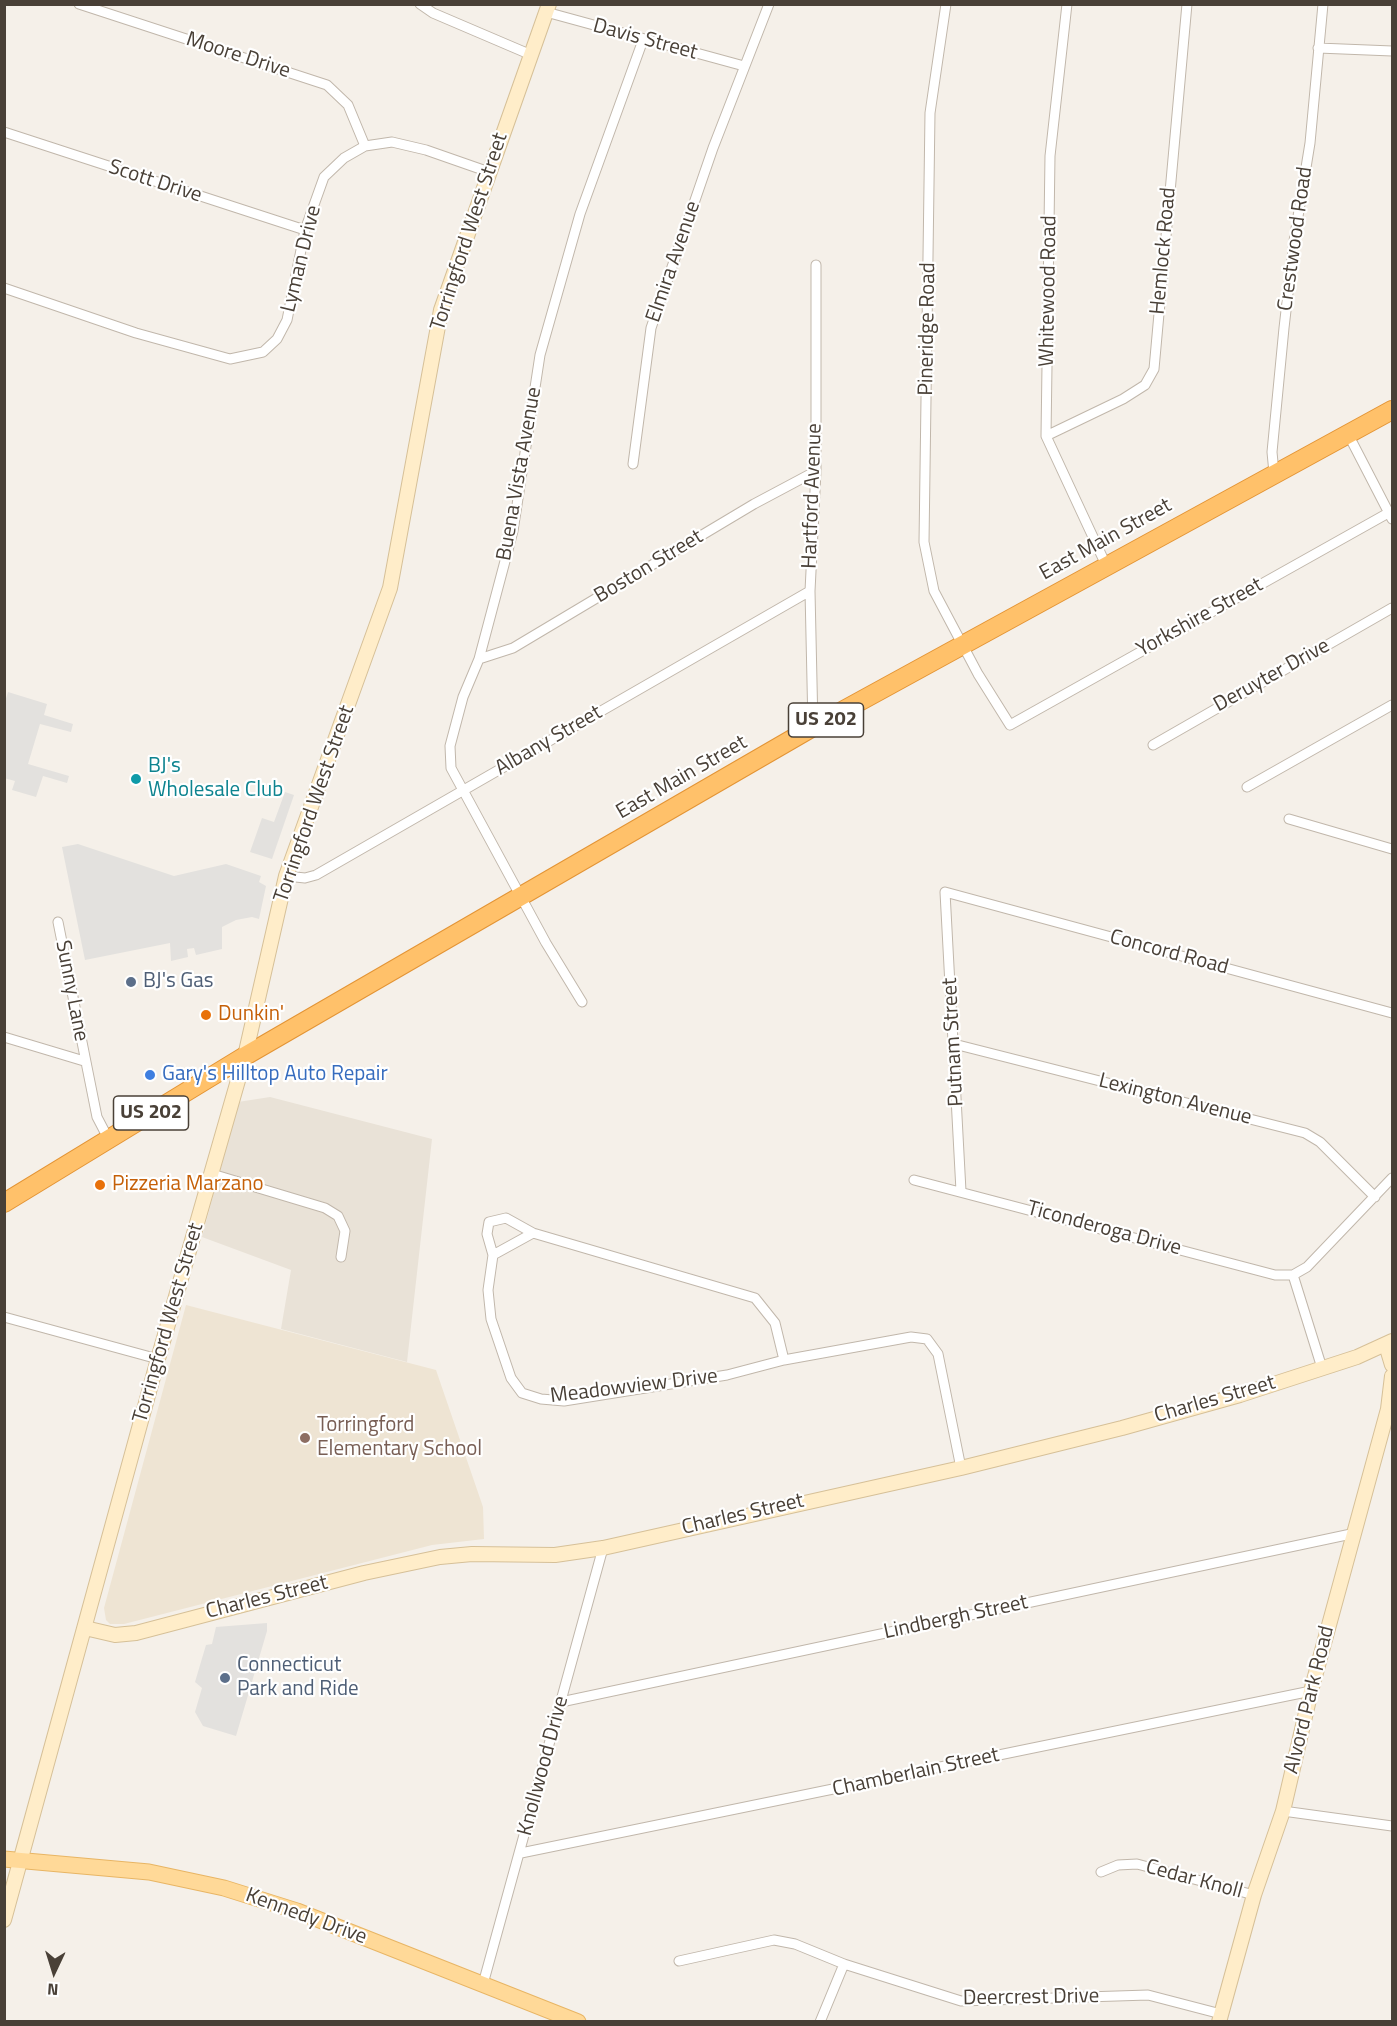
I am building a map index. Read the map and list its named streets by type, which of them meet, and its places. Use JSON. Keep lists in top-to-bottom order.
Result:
{
  "streets": {
    "highway": ["East Main Street", "US 202"],
    "main road": ["Kennedy Drive"],
    "street": [
      "Davis Street",
      "Moore Drive",
      "Scott Drive",
      "Torringford West Street",
      "Crestwood Road",
      "Hemlock Road",
      "Lyman Drive",
      "Elmira Avenue",
      "Whitewood Road",
      "Pineridge Road",
      "Buena Vista Avenue",
      "Hartford Avenue",
      "Boston Street",
      "Yorkshire Street",
      "Deruyter Drive",
      "Albany Street",
      "Concord Road",
      "Sunny Lane",
      "Putnam Street",
      "Lexington Avenue",
      "Ticonderoga Drive",
      "Meadowview Drive",
      "Charles Street",
      "Lindbergh Street",
      "Alvord Park Road",
      "Knollwood Drive",
      "Chamberlain Street",
      "Cedar Knoll",
      "Deercrest Drive"
    ]
  },
  "crossings": [
    ["Davis Street", "Torringford West Street"],
    ["Davis Street", "Elmira Avenue"],
    ["Davis Street", "Buena Vista Avenue"],
    ["Moore Drive", "Lyman Drive"],
    ["Scott Drive", "Lyman Drive"],
    ["Torringford West Street", "Lyman Drive"],
    ["Torringford West Street", "East Main Street"],
    ["Torringford West Street", "Albany Street"],
    ["Torringford West Street", "Charles Street"],
    ["Torringford West Street", "Kennedy Drive"],
    ["Crestwood Road", "East Main Street"],
    ["Hemlock Road", "Whitewood Road"],
    ["Whitewood Road", "East Main Street"],
    ["Pineridge Road", "East Main Street"],
    ["Pineridge Road", "Yorkshire Street"],
    ["Buena Vista Avenue", "East Main Street"],
    ["Buena Vista Avenue", "Boston Street"],
    ["Buena Vista Avenue", "Albany Street"],
    ["Hartford Avenue", "East Main Street"],
    ["Hartford Avenue", "Boston Street"],
    ["Hartford Avenue", "Albany Street"],
    ["East Main Street", "Sunny Lane"],
    ["Concord Road", "Putnam Street"],
    ["Putnam Street", "Lexington Avenue"],
    ["Putnam Street", "Ticonderoga Drive"],
    ["Meadowview Drive", "Charles Street"],
    ["Charles Street", "Knollwood Drive"],
    ["Lindbergh Street", "Alvord Park Road"],
    ["Lindbergh Street", "Knollwood Drive"],
    ["Alvord Park Road", "Chamberlain Street"],
    ["Alvord Park Road", "Cedar Knoll"],
    ["Alvord Park Road", "Deercrest Drive"],
    ["Knollwood Drive", "Chamberlain Street"],
    ["Knollwood Drive", "Kennedy Drive"]
  ],
  "places": [
    "BJ's Wholesale Club",
    "BJ's Gas",
    "Dunkin'",
    "Gary's Hilltop Auto Repair",
    "Pizzeria Marzano",
    "Torringford Elementary School",
    "Connecticut Park and Ride"
  ],
  "north": "bottom"
}
